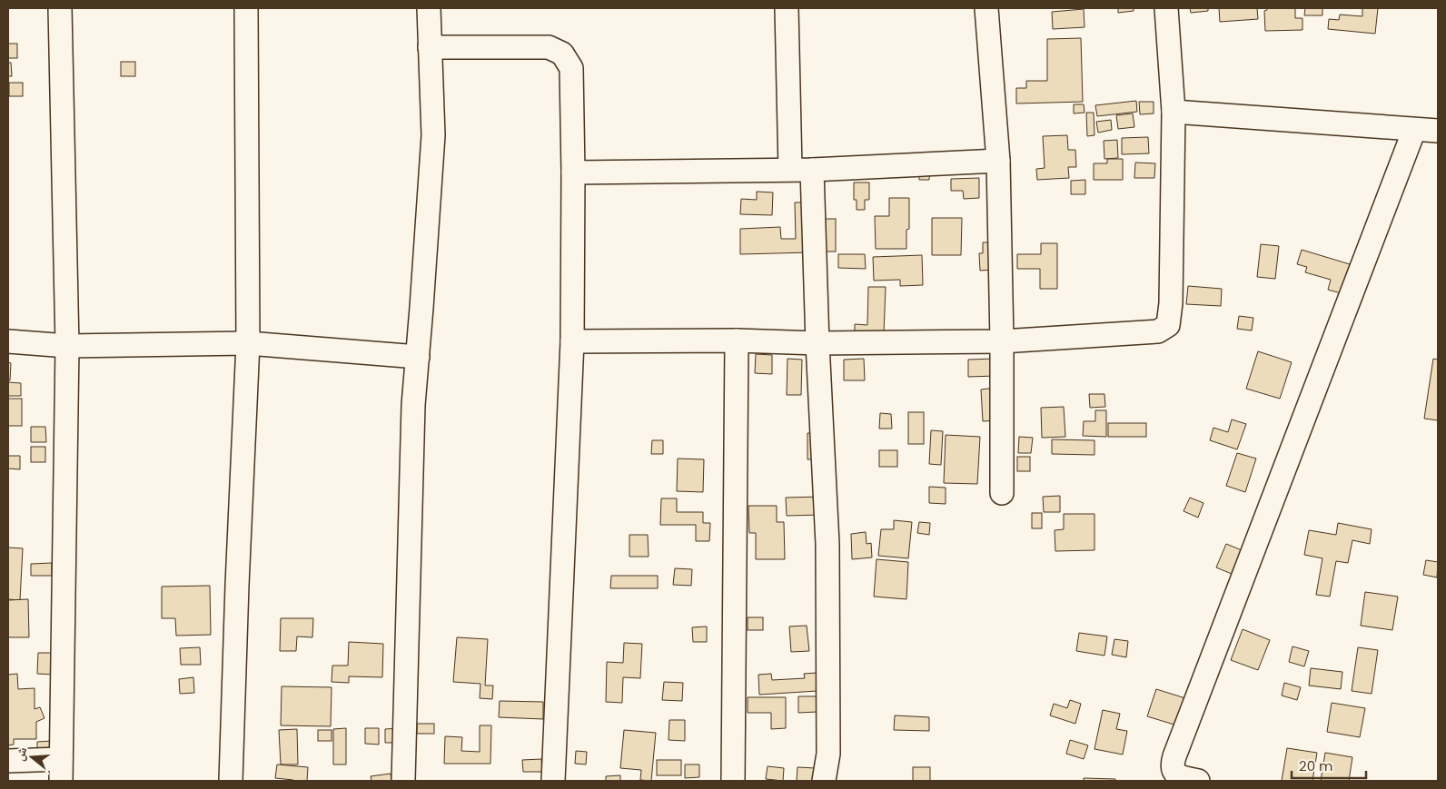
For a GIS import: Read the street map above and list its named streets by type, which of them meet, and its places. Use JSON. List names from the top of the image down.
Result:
{
  "scale_bar": "20 m",
  "north": "left"
}
